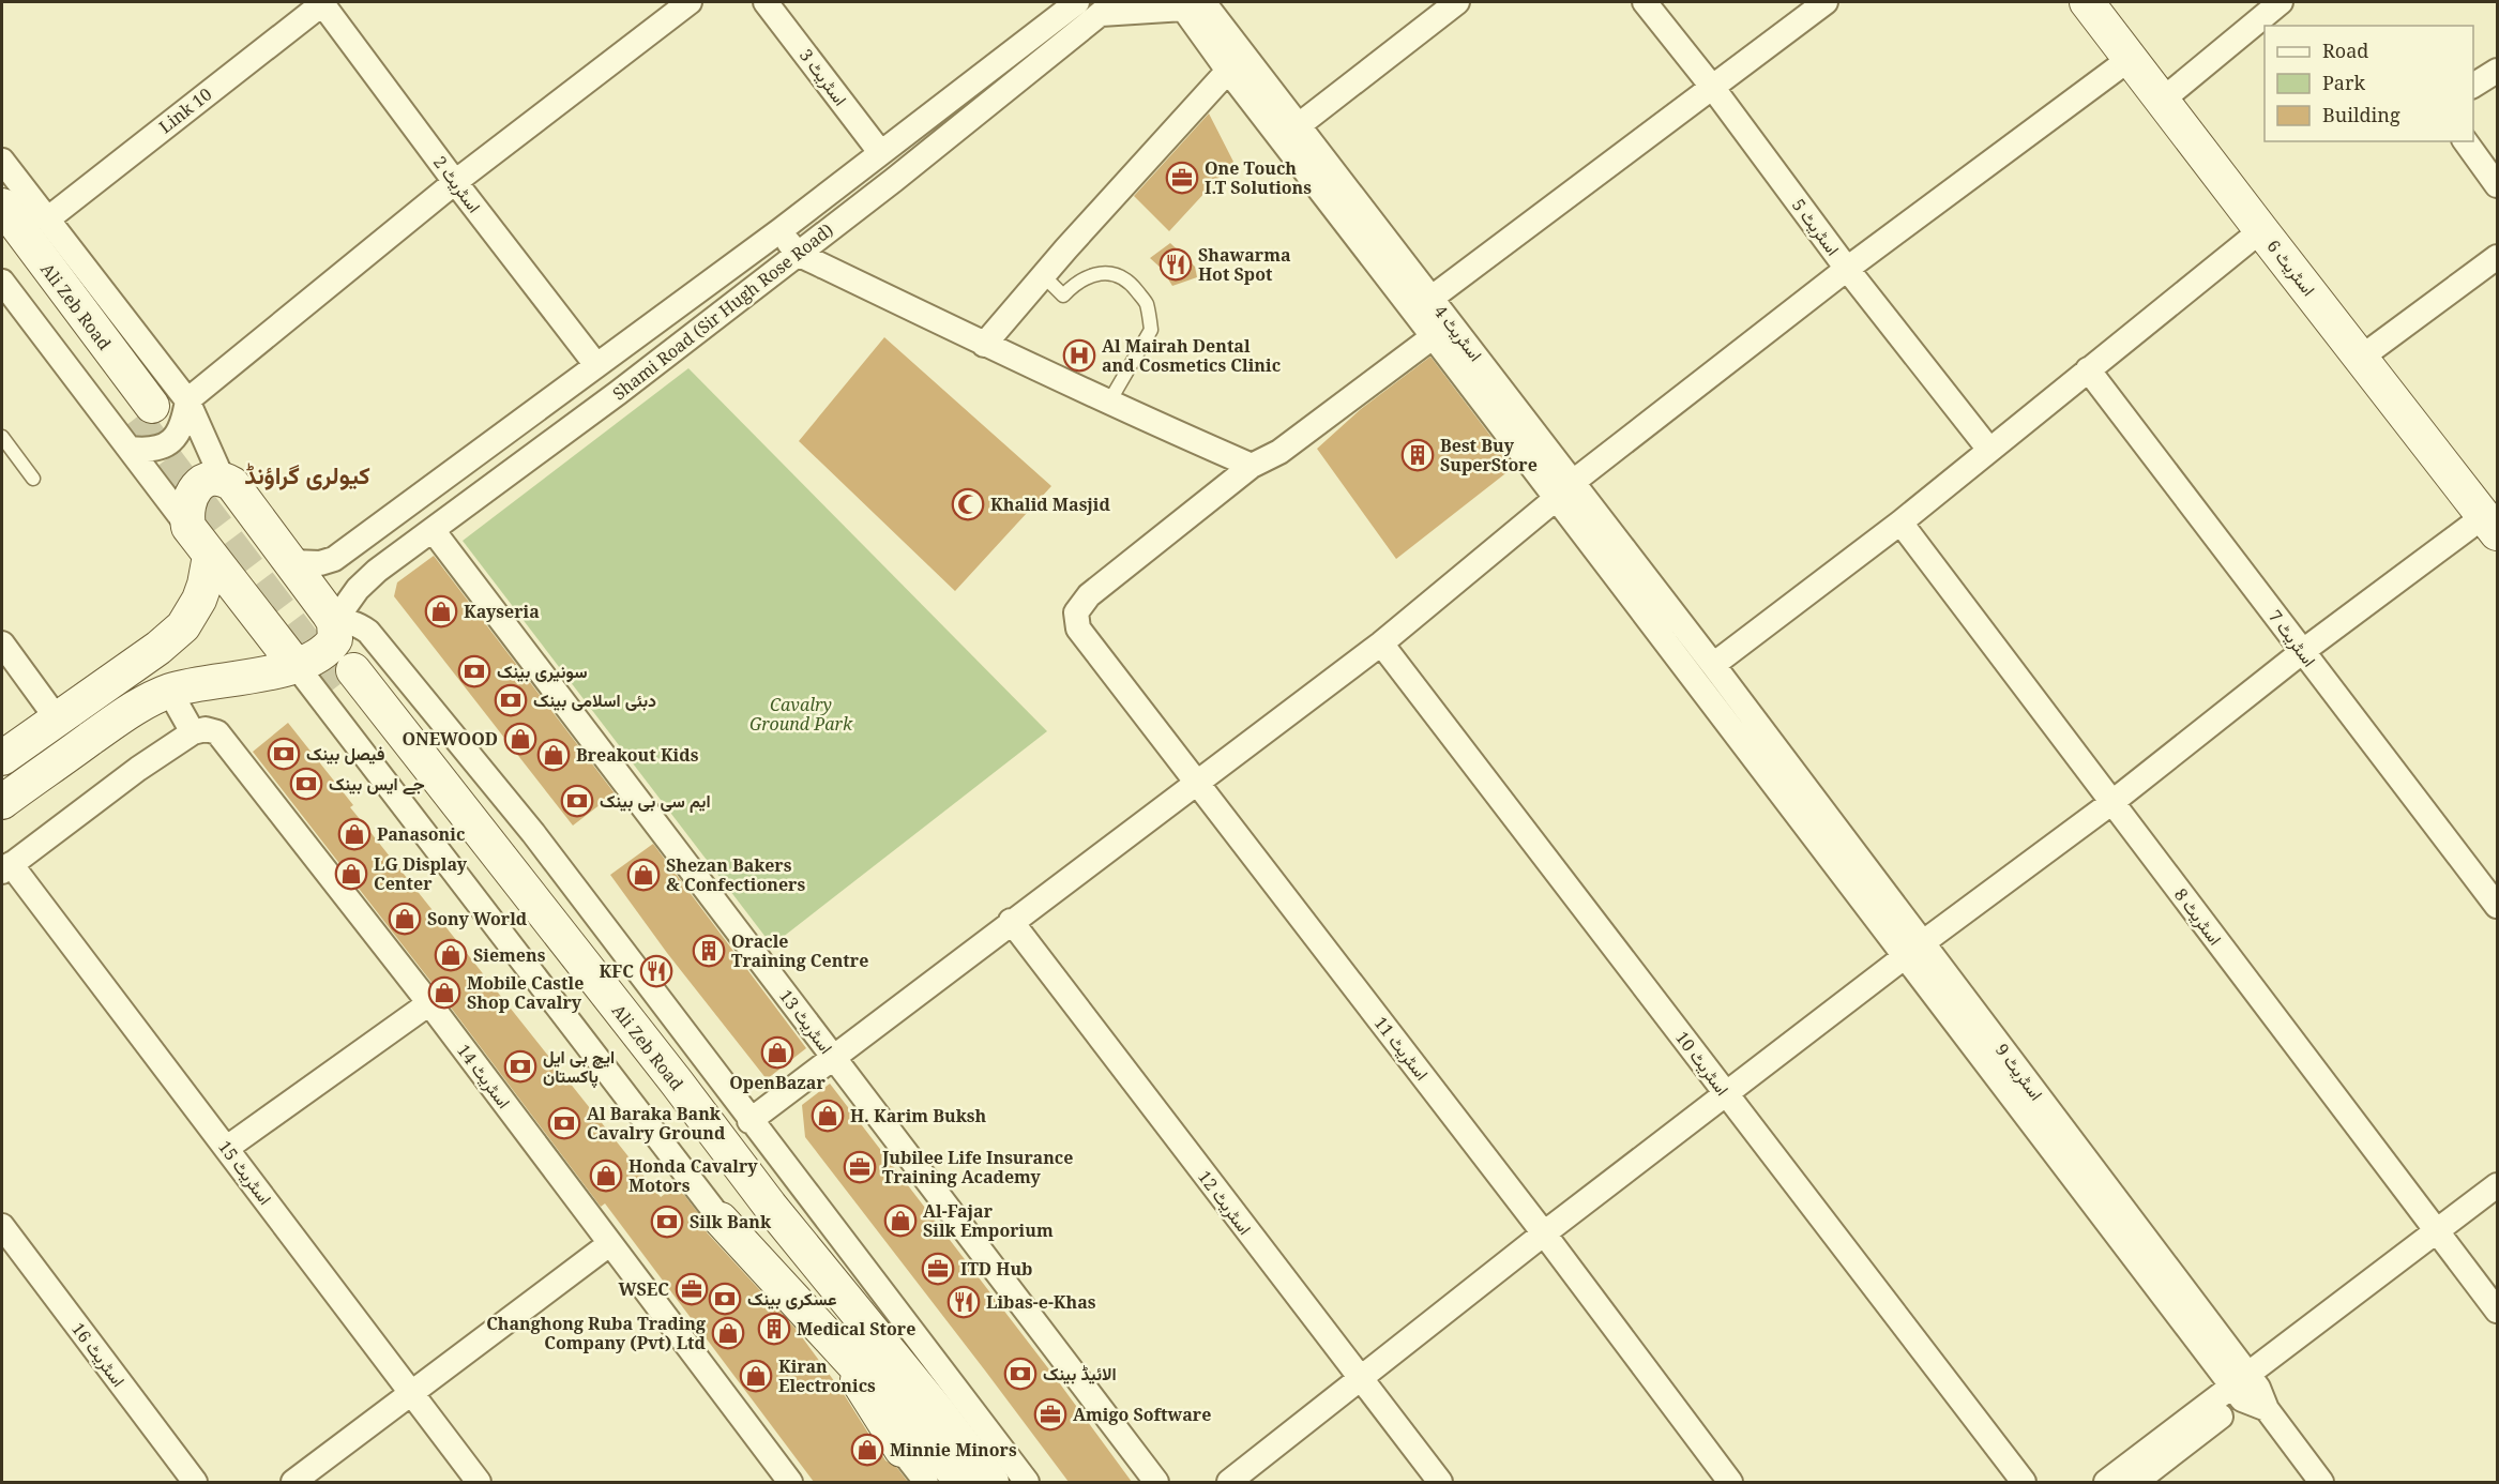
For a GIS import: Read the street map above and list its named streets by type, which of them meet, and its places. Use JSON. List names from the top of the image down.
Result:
{
  "streets": {
    "main road": ["اسٹریٹ 6", "Ali Zeb Road"],
    "street": [
      "اسٹریٹ 3",
      "Link 10",
      "اسٹریٹ 2",
      "اسٹریٹ 5",
      "Shami Road (Sir Hugh Rose Road)",
      "اسٹریٹ 4",
      "اسٹریٹ 7",
      "اسٹریٹ 8",
      "اسٹریٹ 13",
      "اسٹریٹ 11",
      "اسٹریٹ 10",
      "اسٹریٹ 9",
      "اسٹریٹ 14",
      "اسٹریٹ 15",
      "اسٹریٹ 12",
      "اسٹریٹ 16"
    ]
  },
  "crossings": [
    ["اسٹریٹ 3", "Shami Road (Sir Hugh Rose Road)"],
    ["Link 10", "اسٹریٹ 2"],
    ["اسٹریٹ 2", "Shami Road (Sir Hugh Rose Road)"],
    ["Shami Road (Sir Hugh Rose Road)", "اسٹریٹ 13"]
  ],
  "districts": ["کیولری گراؤنڈ"],
  "parks": ["Cavalry Ground Park"],
  "places": {
    "office": [
      "One Touch I.T Solutions",
      "Jubilee Life Insurance Training Academy",
      "ITD Hub",
      "WSEC",
      "Amigo Software"
    ],
    "restaurant": ["Shawarma Hot Spot", "KFC", "Libas-e-Khas"],
    "hospital": ["Al Mairah Dental and Cosmetics Clinic"],
    "building": ["Best Buy SuperStore", "Oracle Training Centre", "Medical Store"],
    "mosque": ["Khalid Masjid"],
    "shop": [
      "Kayseria",
      "ONEWOOD",
      "Breakout Kids",
      "Panasonic",
      "LG Display Center",
      "Shezan Bakers & Confectioners",
      "Sony World",
      "Siemens",
      "Mobile Castle Shop Cavalry",
      "OpenBazar",
      "H. Karim Buksh",
      "Honda Cavalry Motors",
      "Al-Fajar Silk Emporium",
      "Changhong Ruba Trading Company (Pvt) Ltd",
      "Kiran Electronics",
      "Minnie Minors"
    ],
    "bank": [
      "سونیری بینک",
      "دبئی اسلامی بینک",
      "فیصل بینک",
      "جے ایس بینک",
      "ایم سی بی بینک",
      "ایچ بی ایل پاکستان",
      "Al Baraka Bank Cavalry Ground",
      "Silk Bank",
      "عسکری بینک",
      "الائیڈ بینک"
    ]
  },
  "legend": ["Road", "Park", "Building"]
}
